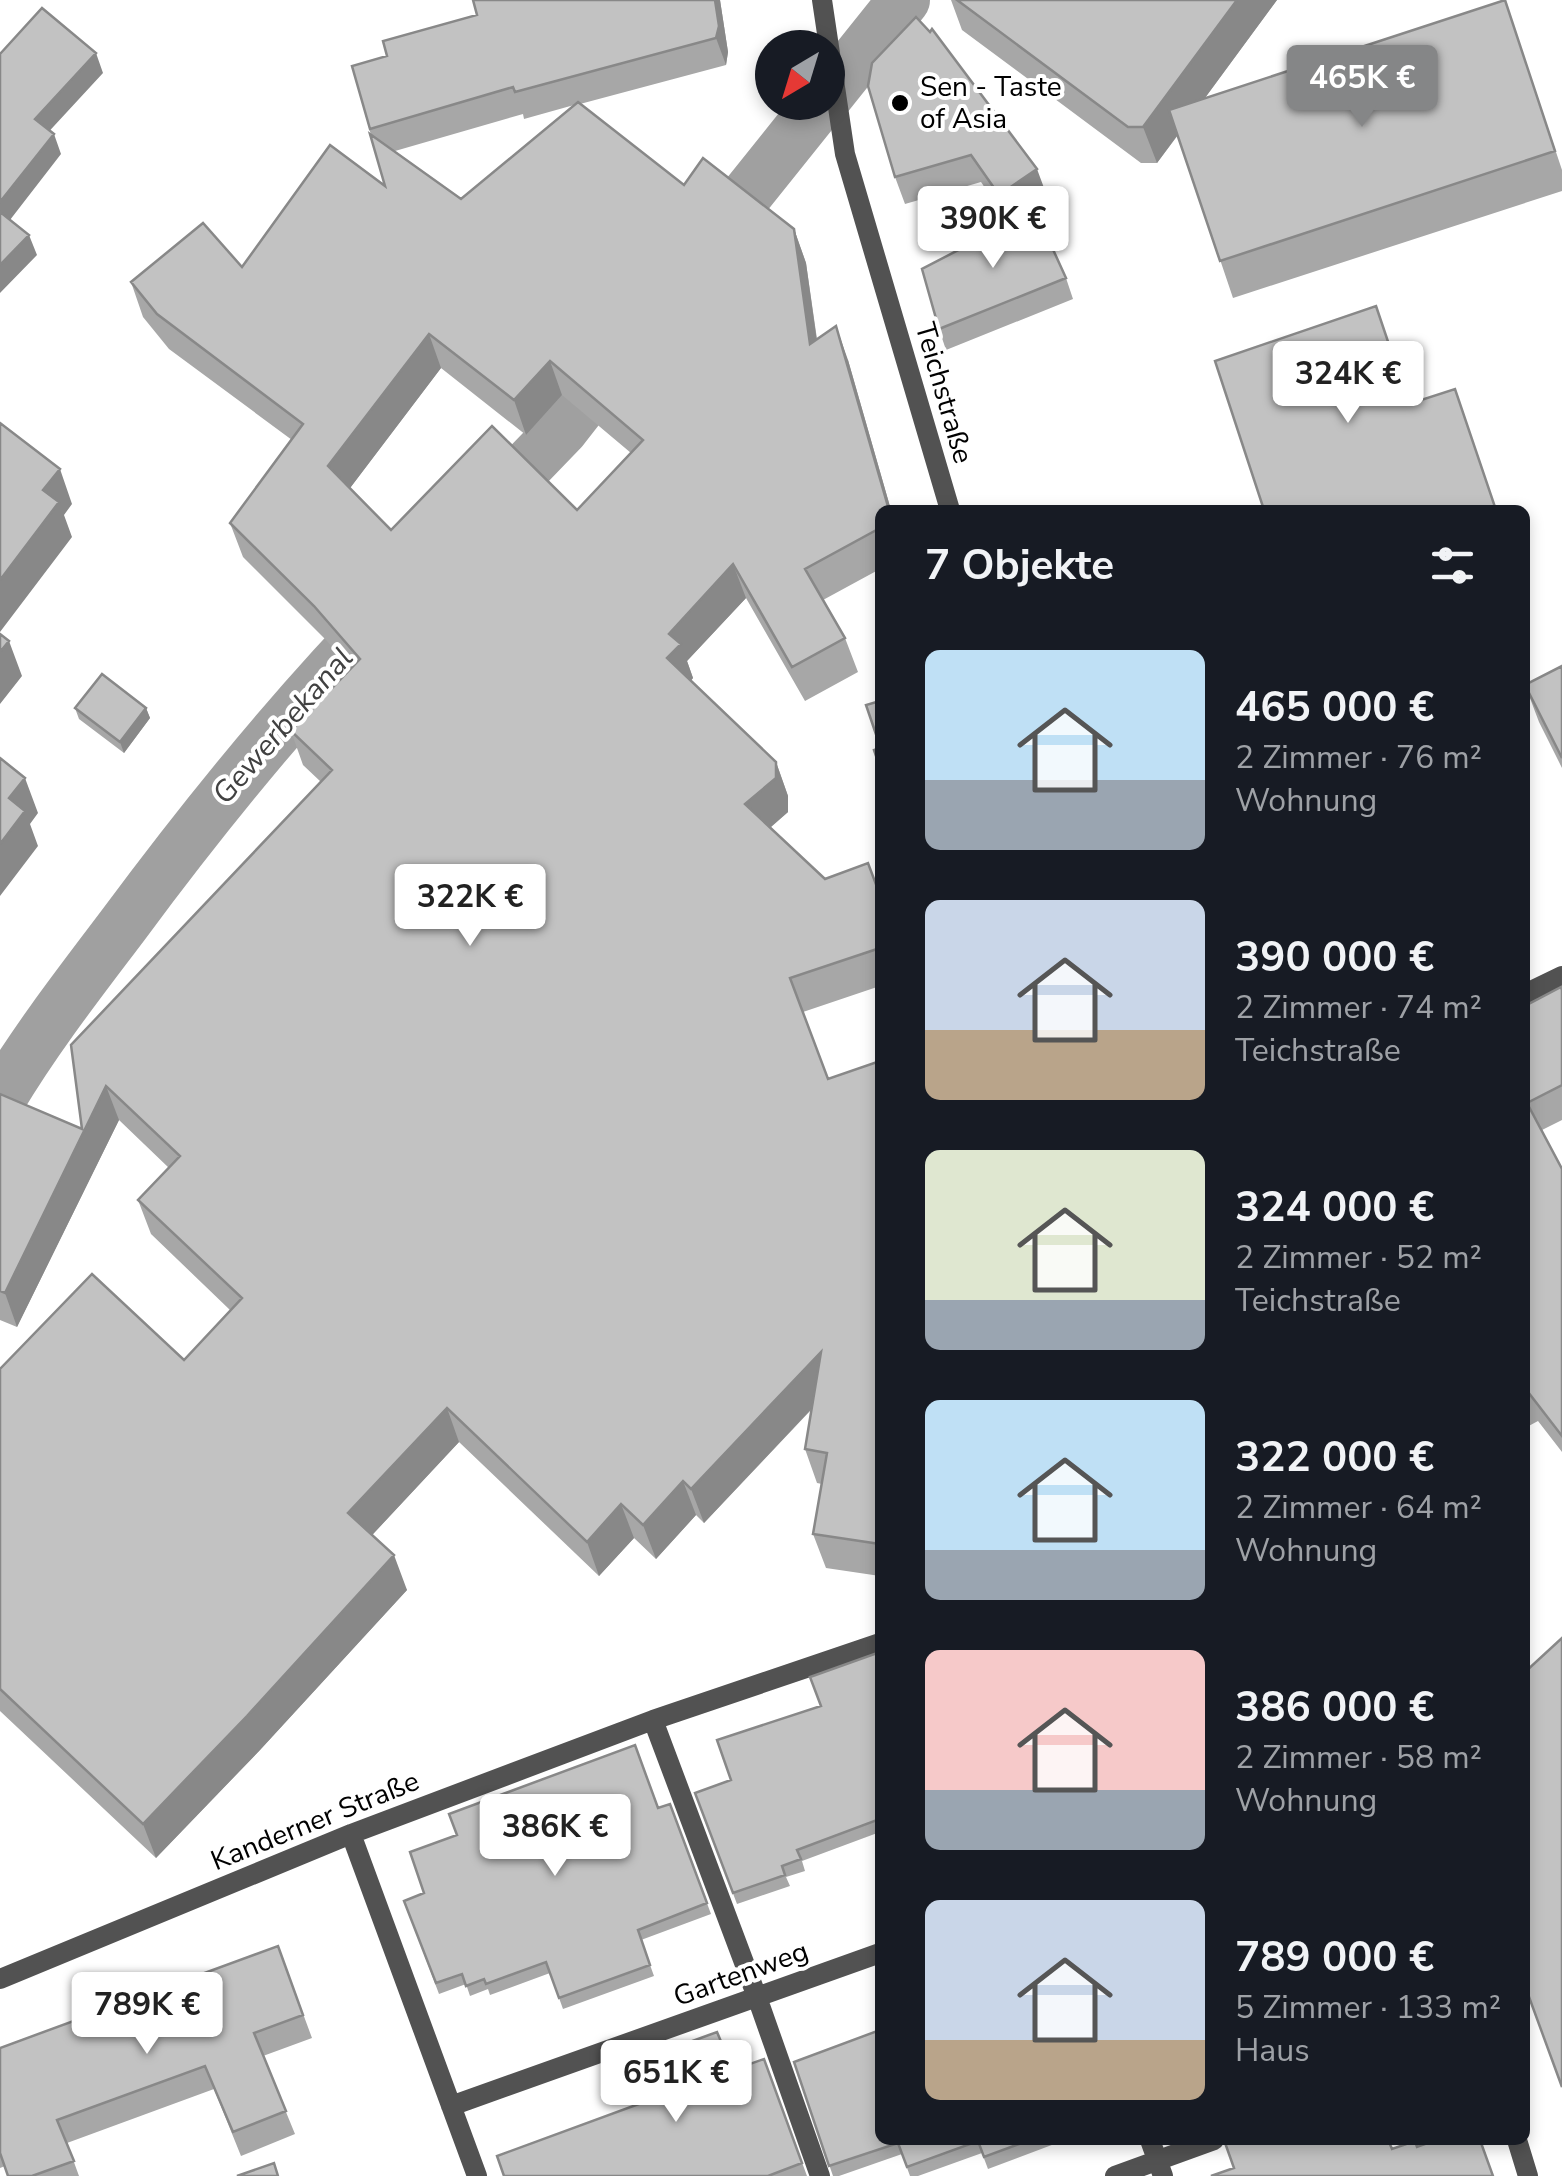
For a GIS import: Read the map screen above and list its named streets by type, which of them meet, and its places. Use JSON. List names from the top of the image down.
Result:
{
  "streets": {
    "street": ["Teichstraße", "Kanderner Straße", "Gartenweg"]
  },
  "water": ["Gewerbekanal"],
  "places": ["Sen - Taste of Asia"],
  "north": "bottom left",
  "page": {
    "price": [
      "465K €",
      "390K €",
      "324K €",
      "322K €",
      "386K €",
      "789K €",
      "651K €"
    ],
    "heading": "7 Objekte",
    "list": [
      {
        "name": "465 000 €",
        "note": "2 Zimmer · 76 m² · Wohnung"
      },
      {
        "name": "390 000 €",
        "note": "2 Zimmer · 74 m² · Teichstraße"
      },
      {
        "name": "324 000 €",
        "note": "2 Zimmer · 52 m² · Teichstraße"
      },
      {
        "name": "322 000 €",
        "note": "2 Zimmer · 64 m² · Wohnung"
      },
      {
        "name": "386 000 €",
        "note": "2 Zimmer · 58 m² · Wohnung"
      },
      {
        "name": "789 000 €",
        "note": "5 Zimmer · 133 m² · Haus"
      }
    ]
  }
}
